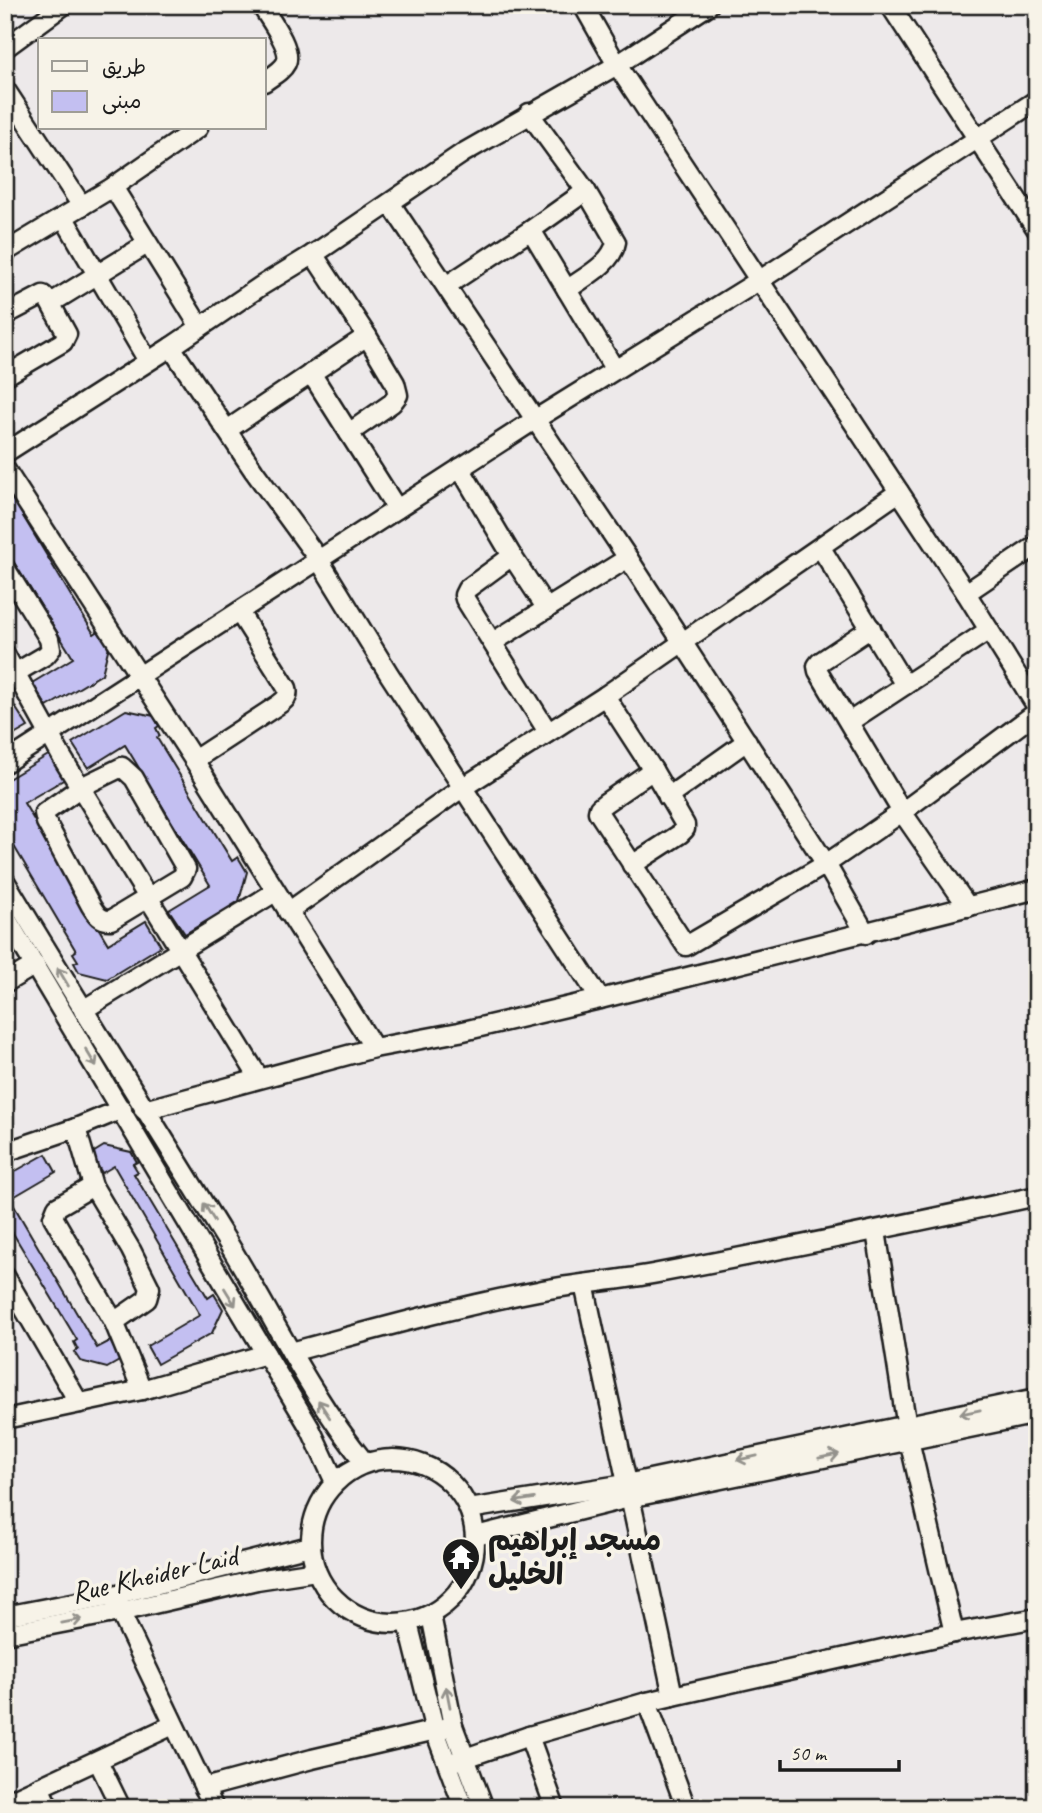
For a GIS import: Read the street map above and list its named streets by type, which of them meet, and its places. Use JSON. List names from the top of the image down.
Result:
{
  "streets": {
    "street": ["Rue Kheider Laid"]
  },
  "places": {
    "temple": ["مسجد إبراهيم الخليل"]
  },
  "legend": ["طريق", "مبنى"],
  "scale_bar": "50 m"
}
